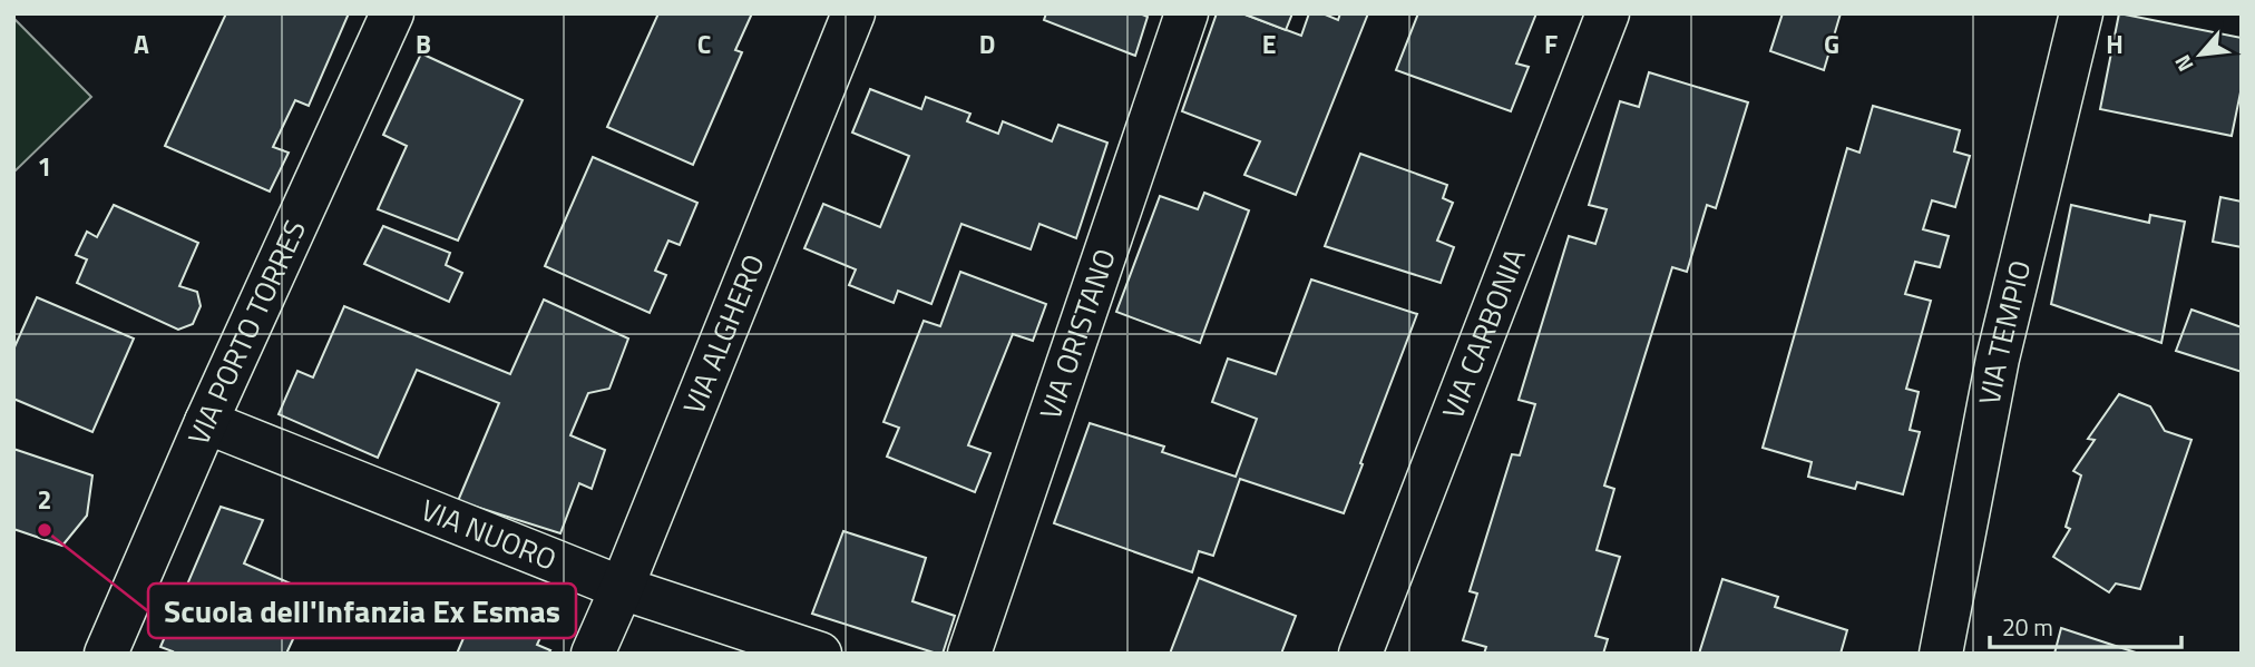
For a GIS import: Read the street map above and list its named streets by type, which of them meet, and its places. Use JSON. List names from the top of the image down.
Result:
{
  "streets": {
    "street": [
      "VIA PORTO TORRES",
      "VIA ORISTANO",
      "VIA TEMPIO",
      "VIA ALGHERO",
      "VIA CARBONIA",
      "VIA NUORO"
    ]
  },
  "crossings": [
    ["VIA PORTO TORRES", "VIA NUORO"],
    ["VIA ALGHERO", "VIA NUORO"]
  ],
  "places": ["Scuola dell'Infanzia Ex Esmas"],
  "scale_bar": "20 m",
  "north": "bottom left",
  "grid": {
    "columns": [
      "A",
      "B",
      "C",
      "D",
      "E",
      "F",
      "G",
      "H"
    ],
    "rows": ["1", "2"]
  }
}
